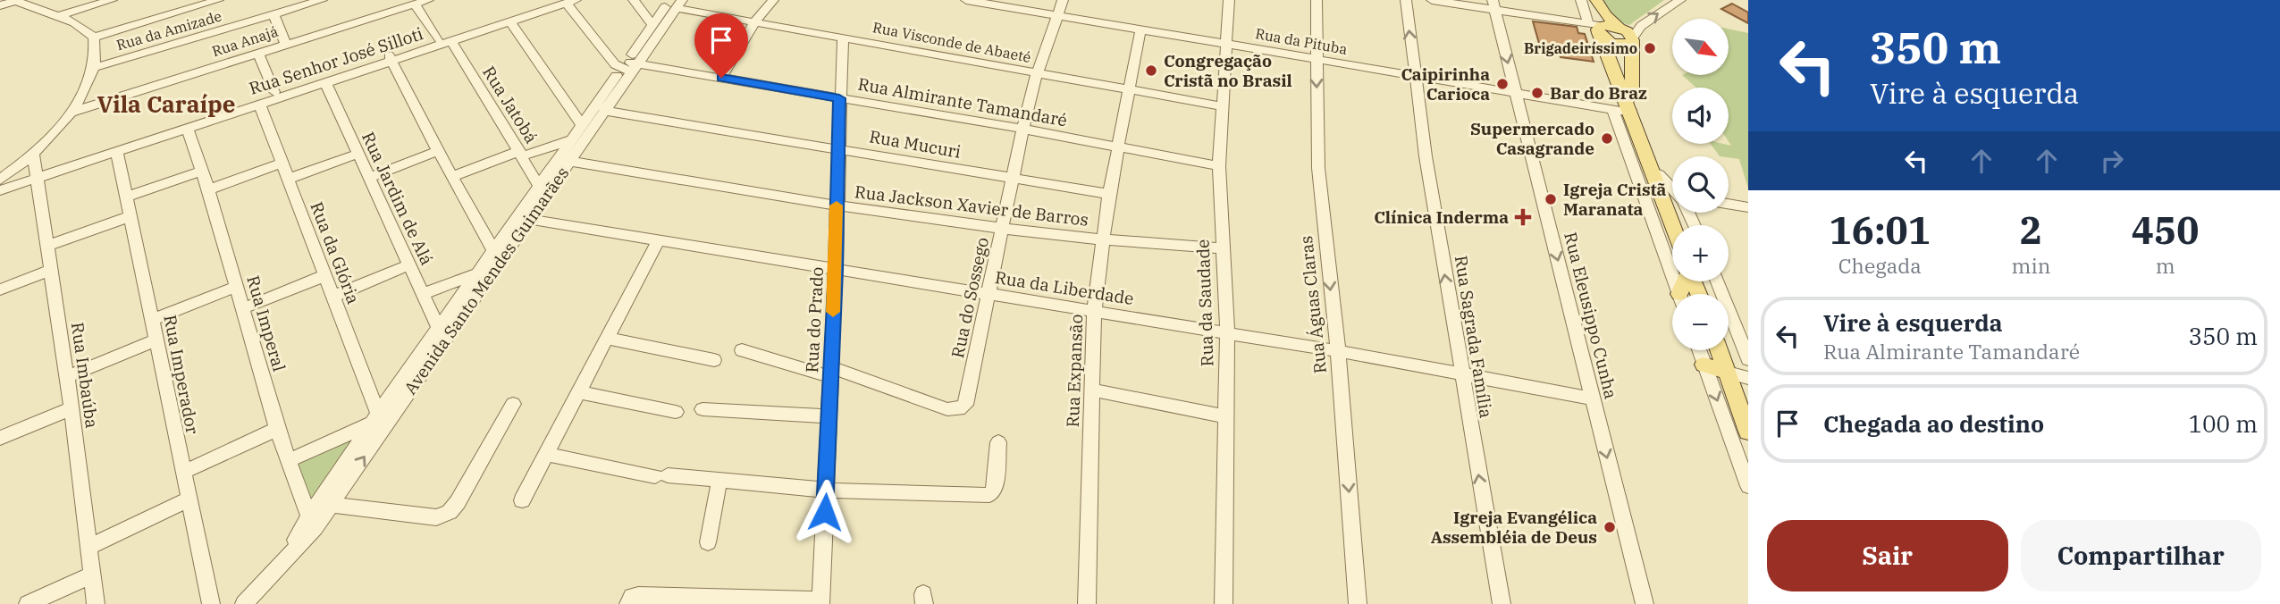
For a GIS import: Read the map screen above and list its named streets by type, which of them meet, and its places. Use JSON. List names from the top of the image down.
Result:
{
  "streets": {
    "street": [
      "Rua da Amizade",
      "Rua Anajá",
      "Rua da Pituba",
      "Rua Visconde de Abaeté",
      "Rua Senhor José Silloti",
      "Rua Almirante Tamandaré",
      "Rua Jatobá",
      "Rua Mucuri",
      "Rua Jardim de Alá",
      "Rua Jackson Xavier de Barros",
      "Rua da Glória",
      "Avenida Santo Mendes Guimarães",
      "Rua da Liberdade",
      "Rua do Sossego",
      "Rua da Saudade",
      "Rua Águas Claras",
      "Rua Eleusippo Cunha",
      "Rua do Prado",
      "Rua Imperal",
      "Rua Sagrada Família",
      "Rua Expansão",
      "Rua Imperador",
      "Rua Imbaúba"
    ]
  },
  "crossings": [
    ["Rua da Pituba", "Rua do Sossego"],
    ["Rua da Pituba", "Rua da Saudade"],
    ["Rua da Pituba", "Rua Águas Claras"],
    ["Rua da Pituba", "Rua Eleusippo Cunha"],
    ["Rua da Pituba", "Rua Sagrada Família"],
    ["Rua da Pituba", "Rua Expansão"],
    ["Rua Visconde de Abaeté", "Avenida Santo Mendes Guimarães"],
    ["Rua Visconde de Abaeté", "Rua do Sossego"],
    ["Rua Visconde de Abaeté", "Rua da Saudade"],
    ["Rua Visconde de Abaeté", "Rua do Prado"],
    ["Rua Visconde de Abaeté", "Rua Expansão"],
    ["Rua Senhor José Silloti", "Rua Jatobá"],
    ["Rua Senhor José Silloti", "Rua Jardim de Alá"],
    ["Rua Senhor José Silloti", "Rua da Glória"],
    ["Rua Senhor José Silloti", "Rua Imperal"],
    ["Rua Senhor José Silloti", "Rua Imperador"],
    ["Rua Senhor José Silloti", "Rua Imbaúba"],
    ["Rua Almirante Tamandaré", "Avenida Santo Mendes Guimarães"],
    ["Rua Almirante Tamandaré", "Rua do Sossego"],
    ["Rua Almirante Tamandaré", "Rua da Saudade"],
    ["Rua Almirante Tamandaré", "Rua do Prado"],
    ["Rua Almirante Tamandaré", "Rua Expansão"],
    ["Rua Jatobá", "Avenida Santo Mendes Guimarães"],
    ["Rua Mucuri", "Avenida Santo Mendes Guimarães"],
    ["Rua Mucuri", "Rua do Sossego"],
    ["Rua Mucuri", "Rua do Prado"],
    ["Rua Mucuri", "Rua Expansão"],
    ["Rua Jardim de Alá", "Avenida Santo Mendes Guimarães"],
    ["Rua Jackson Xavier de Barros", "Avenida Santo Mendes Guimarães"],
    ["Rua Jackson Xavier de Barros", "Rua do Sossego"],
    ["Rua Jackson Xavier de Barros", "Rua da Saudade"],
    ["Rua Jackson Xavier de Barros", "Rua do Prado"],
    ["Rua Jackson Xavier de Barros", "Rua Expansão"],
    ["Rua da Glória", "Avenida Santo Mendes Guimarães"],
    ["Avenida Santo Mendes Guimarães", "Rua da Liberdade"],
    ["Avenida Santo Mendes Guimarães", "Rua Imperal"],
    ["Rua da Liberdade", "Rua do Sossego"],
    ["Rua da Liberdade", "Rua da Saudade"],
    ["Rua da Liberdade", "Rua Águas Claras"],
    ["Rua da Liberdade", "Rua Eleusippo Cunha"],
    ["Rua da Liberdade", "Rua do Prado"],
    ["Rua da Liberdade", "Rua Sagrada Família"],
    ["Rua da Liberdade", "Rua Expansão"],
    ["Rua do Sossego", "Rua do Prado"]
  ],
  "one_way": ["Rua Águas Claras", "Rua Sagrada Família"],
  "districts": ["Vila Caraípe"],
  "places": {
    "other": [
      "Brigadeiríssimo",
      "Congregação Cristã no Brasil",
      "Caipirinha Carioca",
      "Bar do Braz",
      "Supermercado Casagrande",
      "Igreja Cristã Maranata",
      "Igreja Evangélica Assembléia de Deus"
    ],
    "health": ["Clínica Inderma"]
  },
  "north": "bottom right",
  "page": {
    "turn": ["350 m", "Vire à esquerda"],
    "map_buttons": ["+", "−"],
    "eta": [
      "16:01",
      "Chegada",
      "2",
      "min",
      "450",
      "m"
    ],
    "list": [
      {
        "name": "Vire à esquerda",
        "note": "Rua Almirante Tamandaré",
        "value": "350 m"
      },
      {
        "name": "Chegada ao destino",
        "value": "100 m"
      }
    ],
    "buttons": ["Sair", "Compartilhar"]
  }
}
